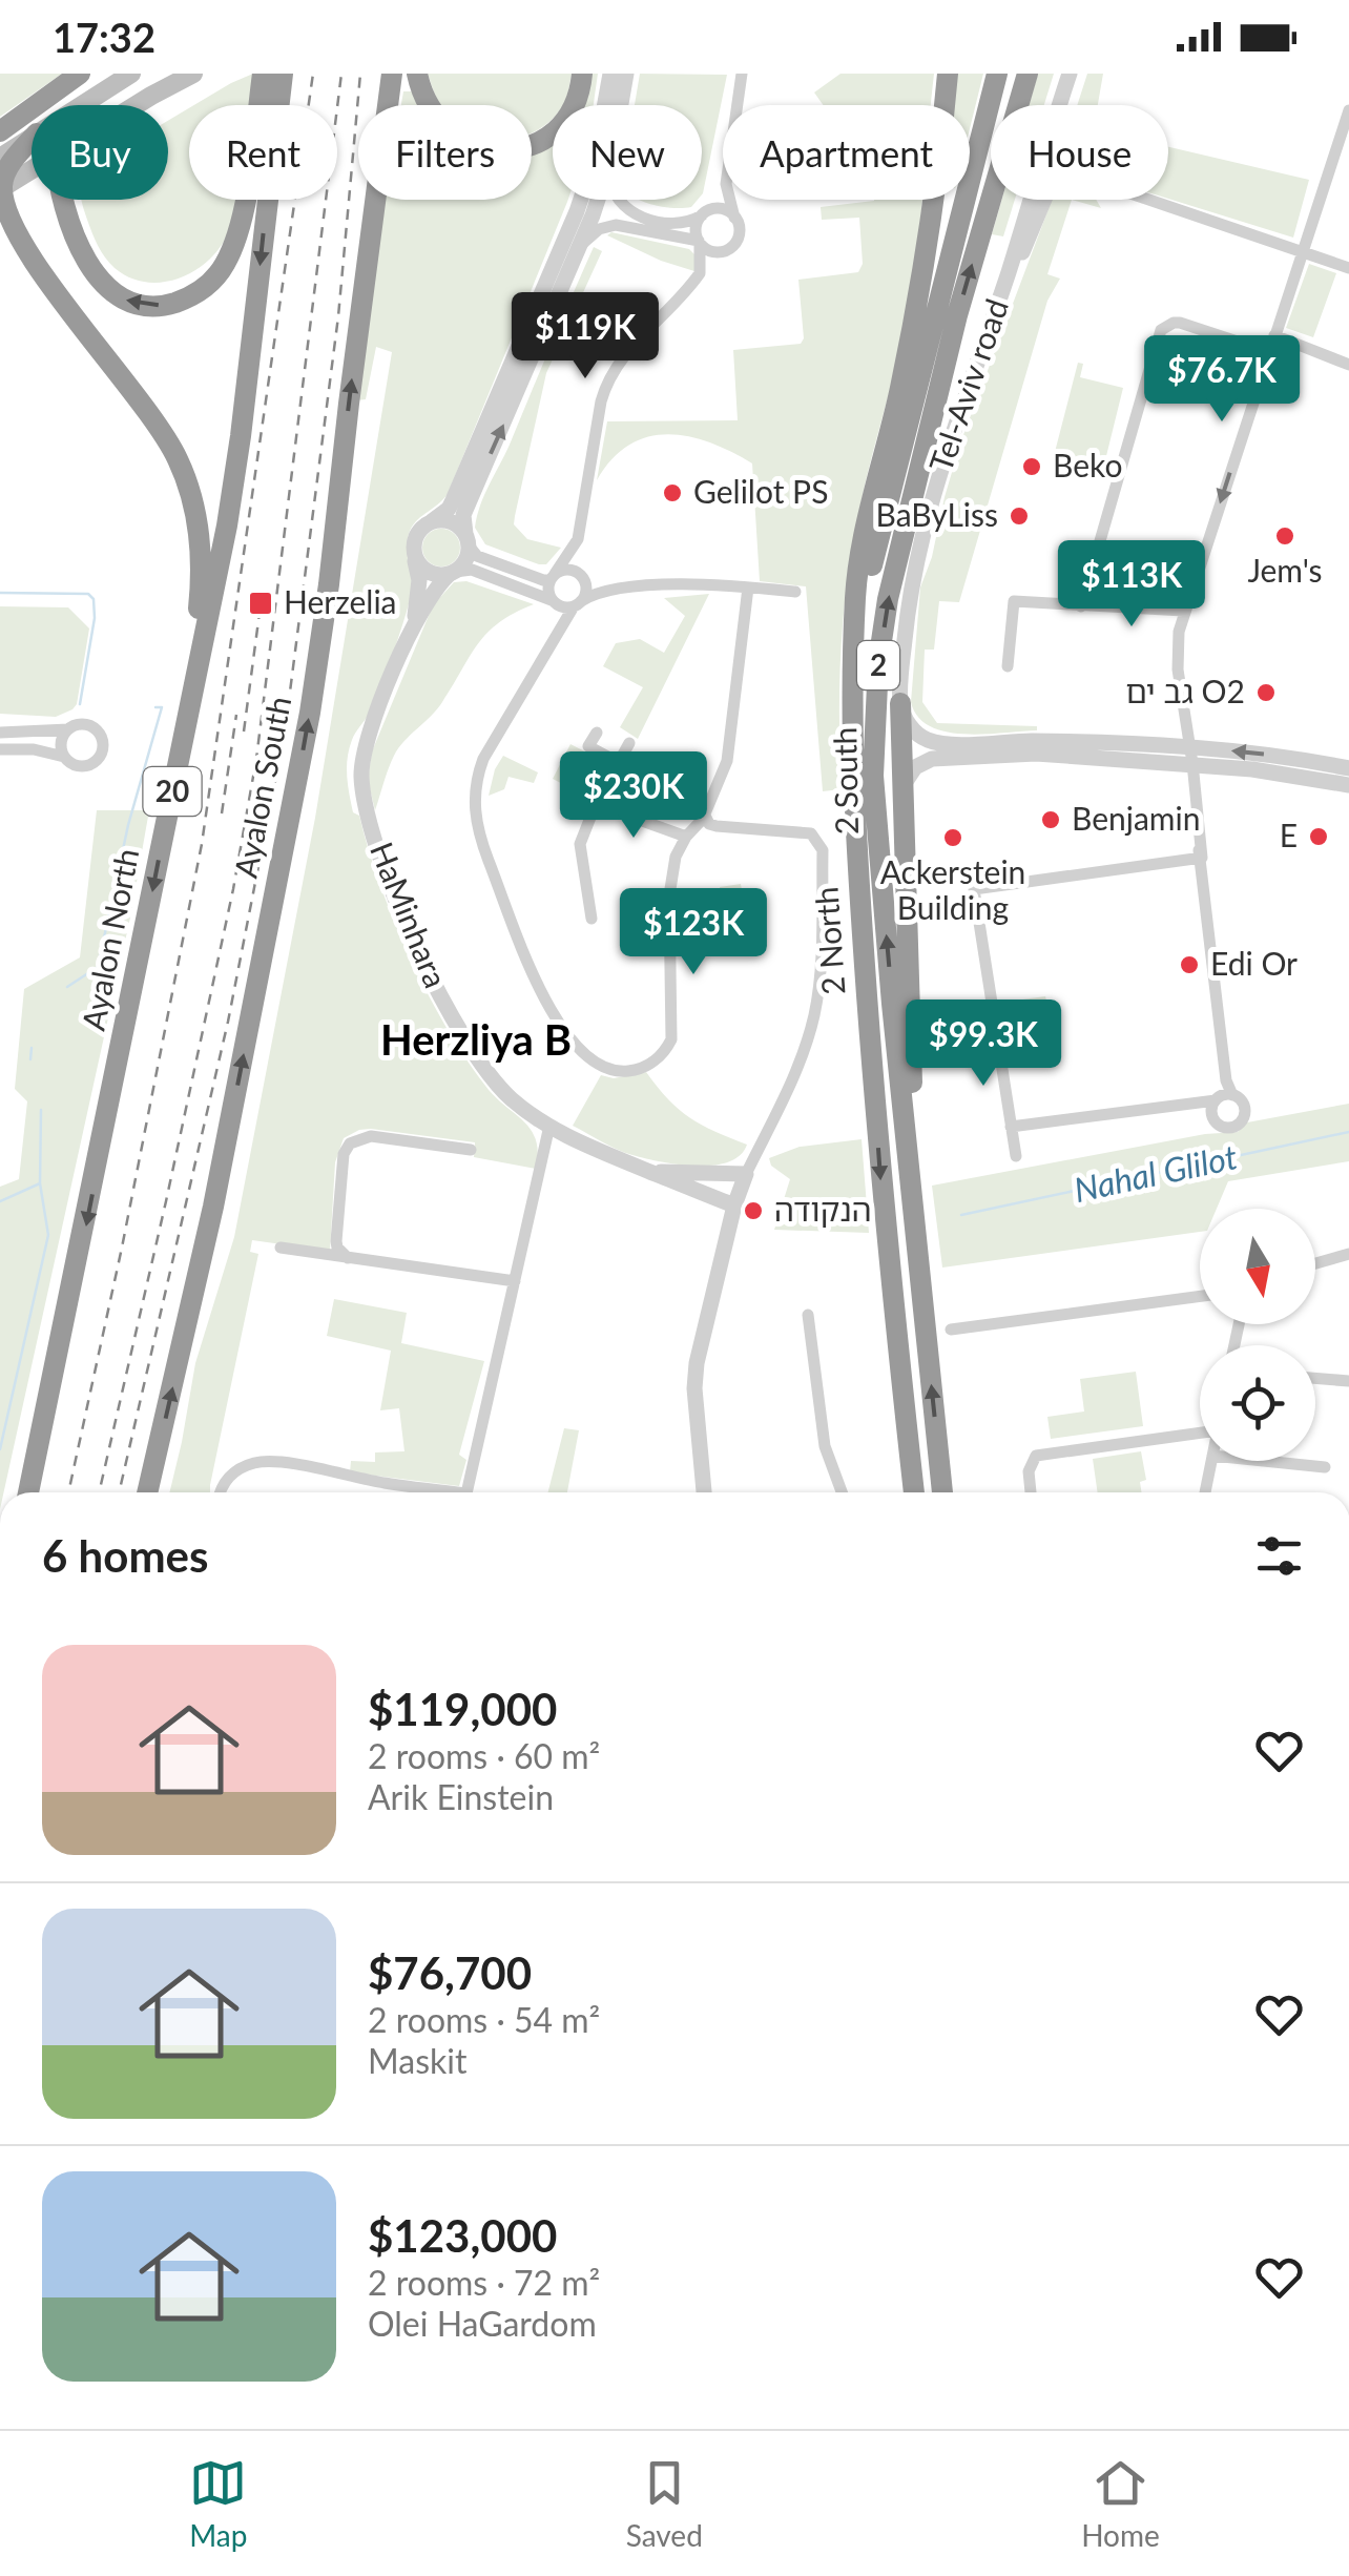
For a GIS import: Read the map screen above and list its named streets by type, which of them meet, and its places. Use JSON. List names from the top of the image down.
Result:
{
  "streets": {
    "highway": [
      "2",
      "2 South",
      "Ayalon South",
      "20",
      "Ayalon North",
      "2 North"
    ],
    "street": ["Tel-Aviv road", "HaMinhara"]
  },
  "one_way": ["Ayalon South", "Ayalon North"],
  "districts": ["Herzliya B"],
  "water": ["Nahal Glilot"],
  "places": {
    "other": [
      "Beko",
      "Gelilot PS",
      "BaByLiss",
      "Jem's",
      "גב ים O2",
      "Benjamin",
      "E",
      "Ackerstein Building",
      "Edi Or",
      "הנקודה"
    ],
    "transit": ["Herzelia"]
  },
  "north": "bottom",
  "page": {
    "status": "17:32",
    "chip": [
      "Buy",
      "Rent",
      "Filters",
      "New",
      "Apartment",
      "House"
    ],
    "price": [
      "$119K",
      "$76.7K",
      "$113K",
      "$230K",
      "$123K",
      "$99.3K"
    ],
    "heading": "6 homes",
    "list": [
      {
        "name": "$119,000",
        "note": "2 rooms · 60 m² · Arik Einstein"
      },
      {
        "name": "$76,700",
        "note": "2 rooms · 54 m² · Maskit"
      },
      {
        "name": "$123,000",
        "note": "2 rooms · 72 m² · Olei HaGardom"
      }
    ],
    "tabs": ["Map", "Saved", "Home"]
  }
}
